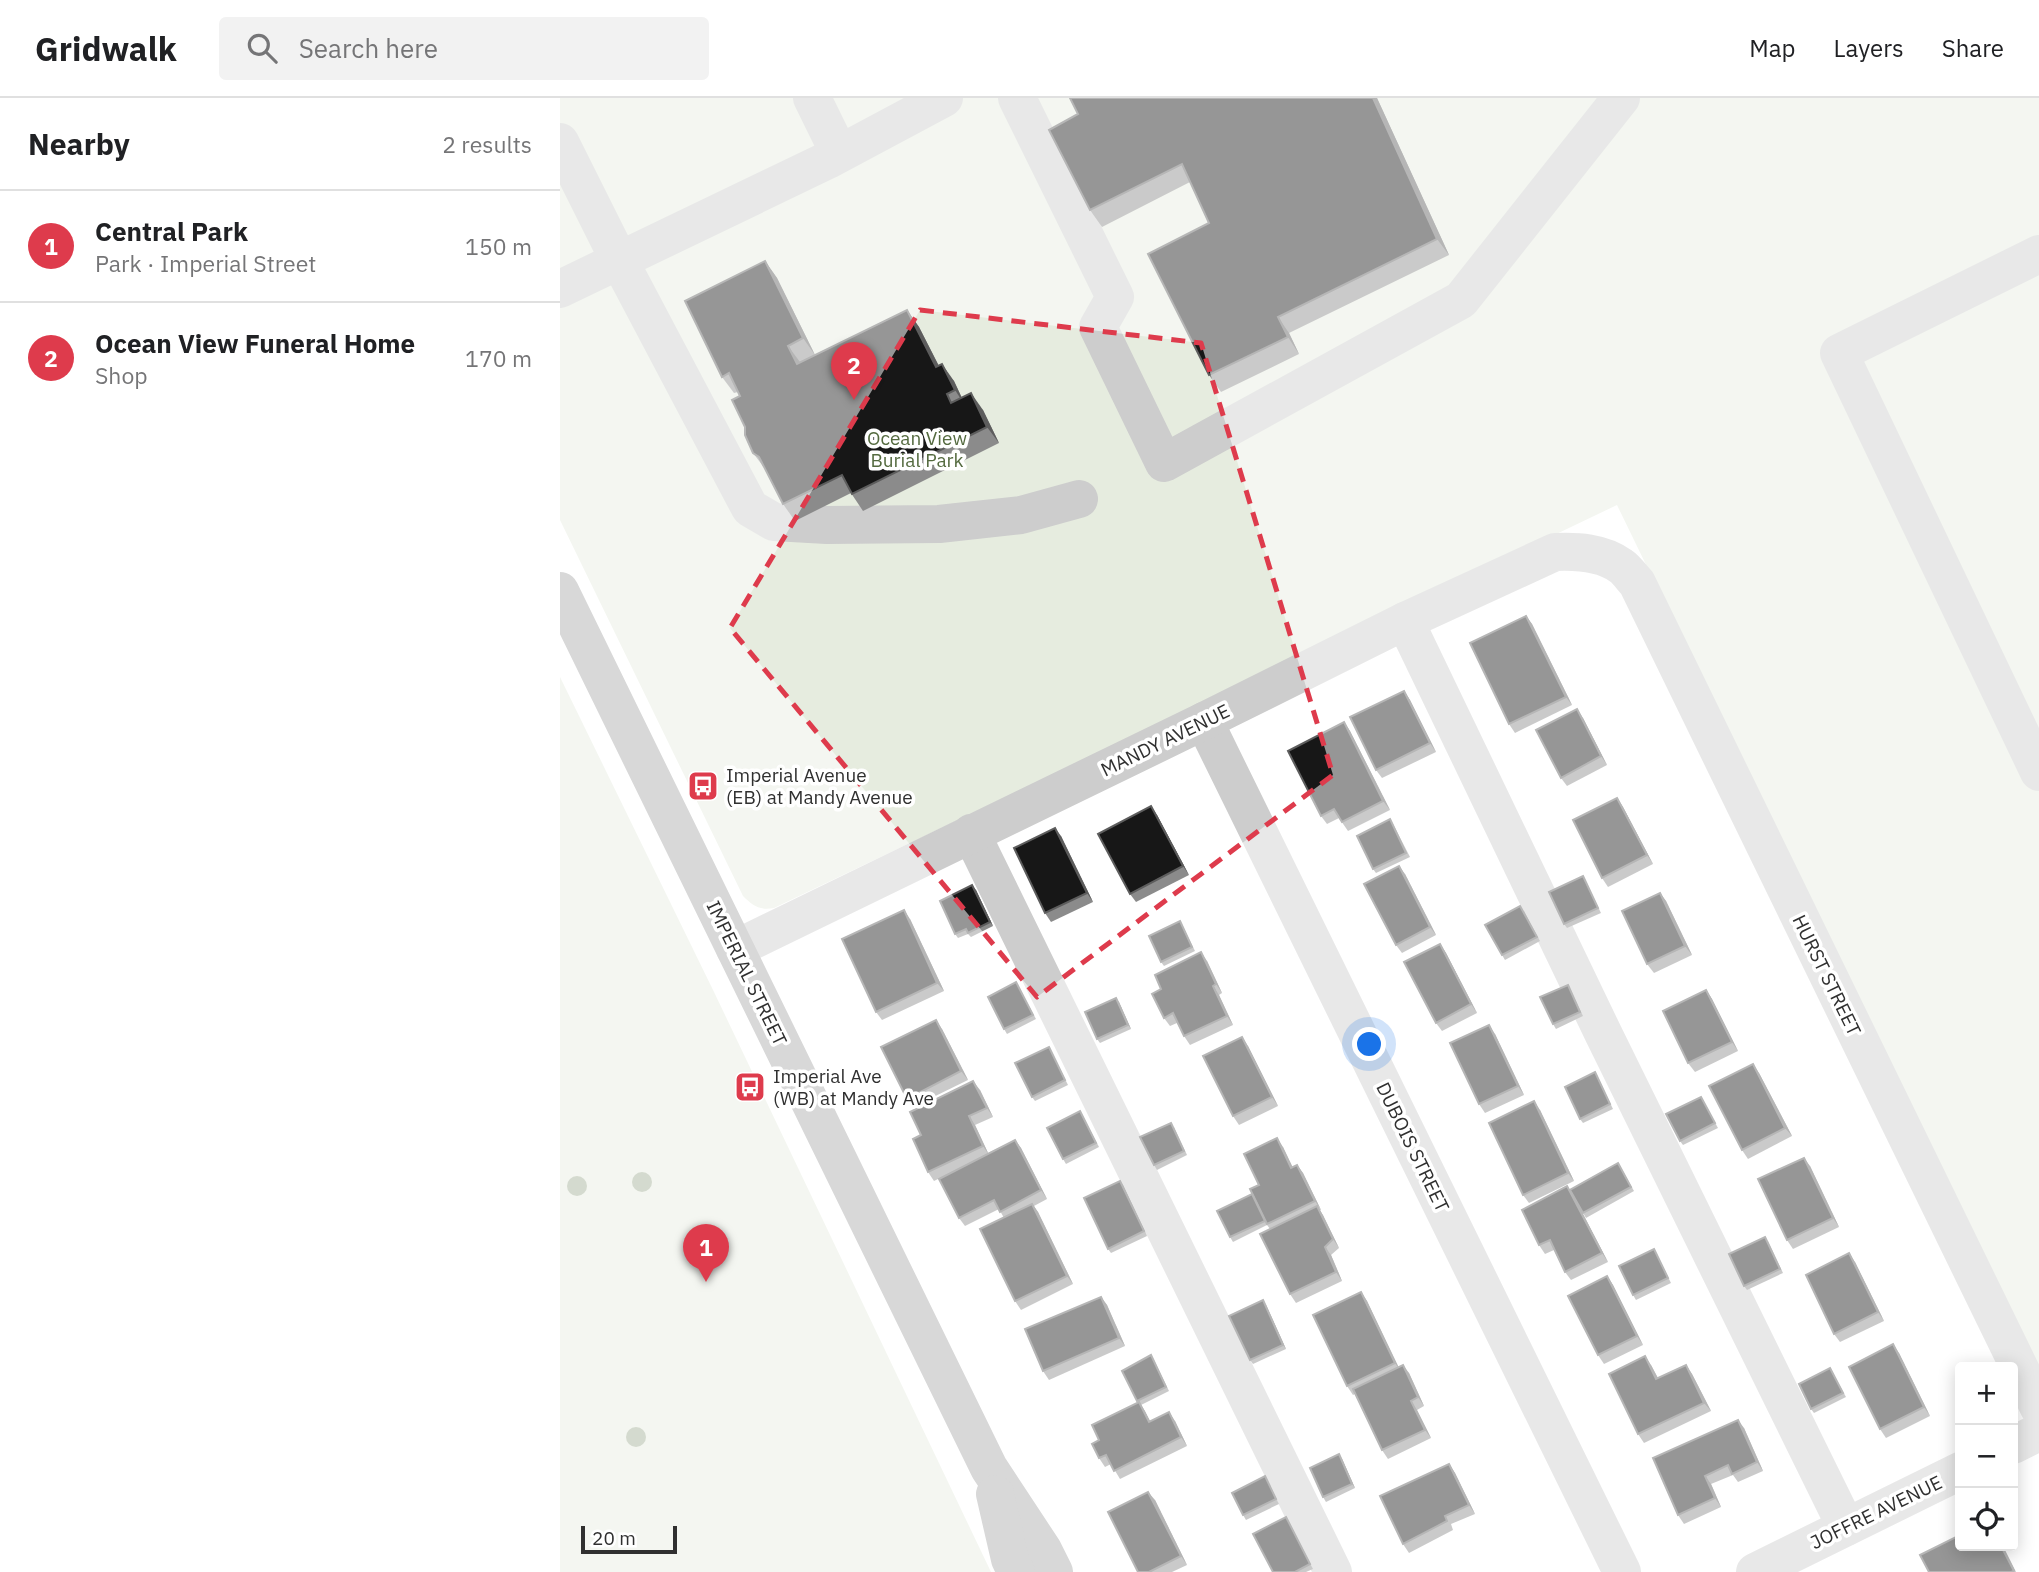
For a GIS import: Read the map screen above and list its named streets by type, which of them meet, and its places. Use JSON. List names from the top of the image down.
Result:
{
  "streets": {
    "main road": ["IMPERIAL STREET"],
    "street": [
      "MANDY AVENUE",
      "HURST STREET",
      "DUBOIS STREET",
      "JOFFRE AVENUE"
    ]
  },
  "crossings": [
    ["MANDY AVENUE", "IMPERIAL STREET"],
    ["MANDY AVENUE", "HURST STREET"],
    ["MANDY AVENUE", "DUBOIS STREET"]
  ],
  "parks": ["Ocean View Burial Park"],
  "places": {
    "bus stop": ["Imperial Avenue (EB) at Mandy Avenue", "Imperial Ave (WB) at Mandy Ave"]
  },
  "scale_bar": "20 m",
  "page": {
    "header": "Gridwalk",
    "search": "Search here",
    "nav": ["Map", "Layers", "Share"],
    "heading": ["Nearby", "2 results"],
    "list": [
      {
        "mark": "1",
        "name": "Central Park",
        "note": "Park · Imperial Street",
        "value": "150 m"
      },
      {
        "mark": "2",
        "name": "Ocean View Funeral Home",
        "note": "Shop",
        "value": "170 m"
      }
    ],
    "pins": ["2", "1"],
    "map_buttons": ["+", "−"],
    "scale": "20 m"
  }
}
